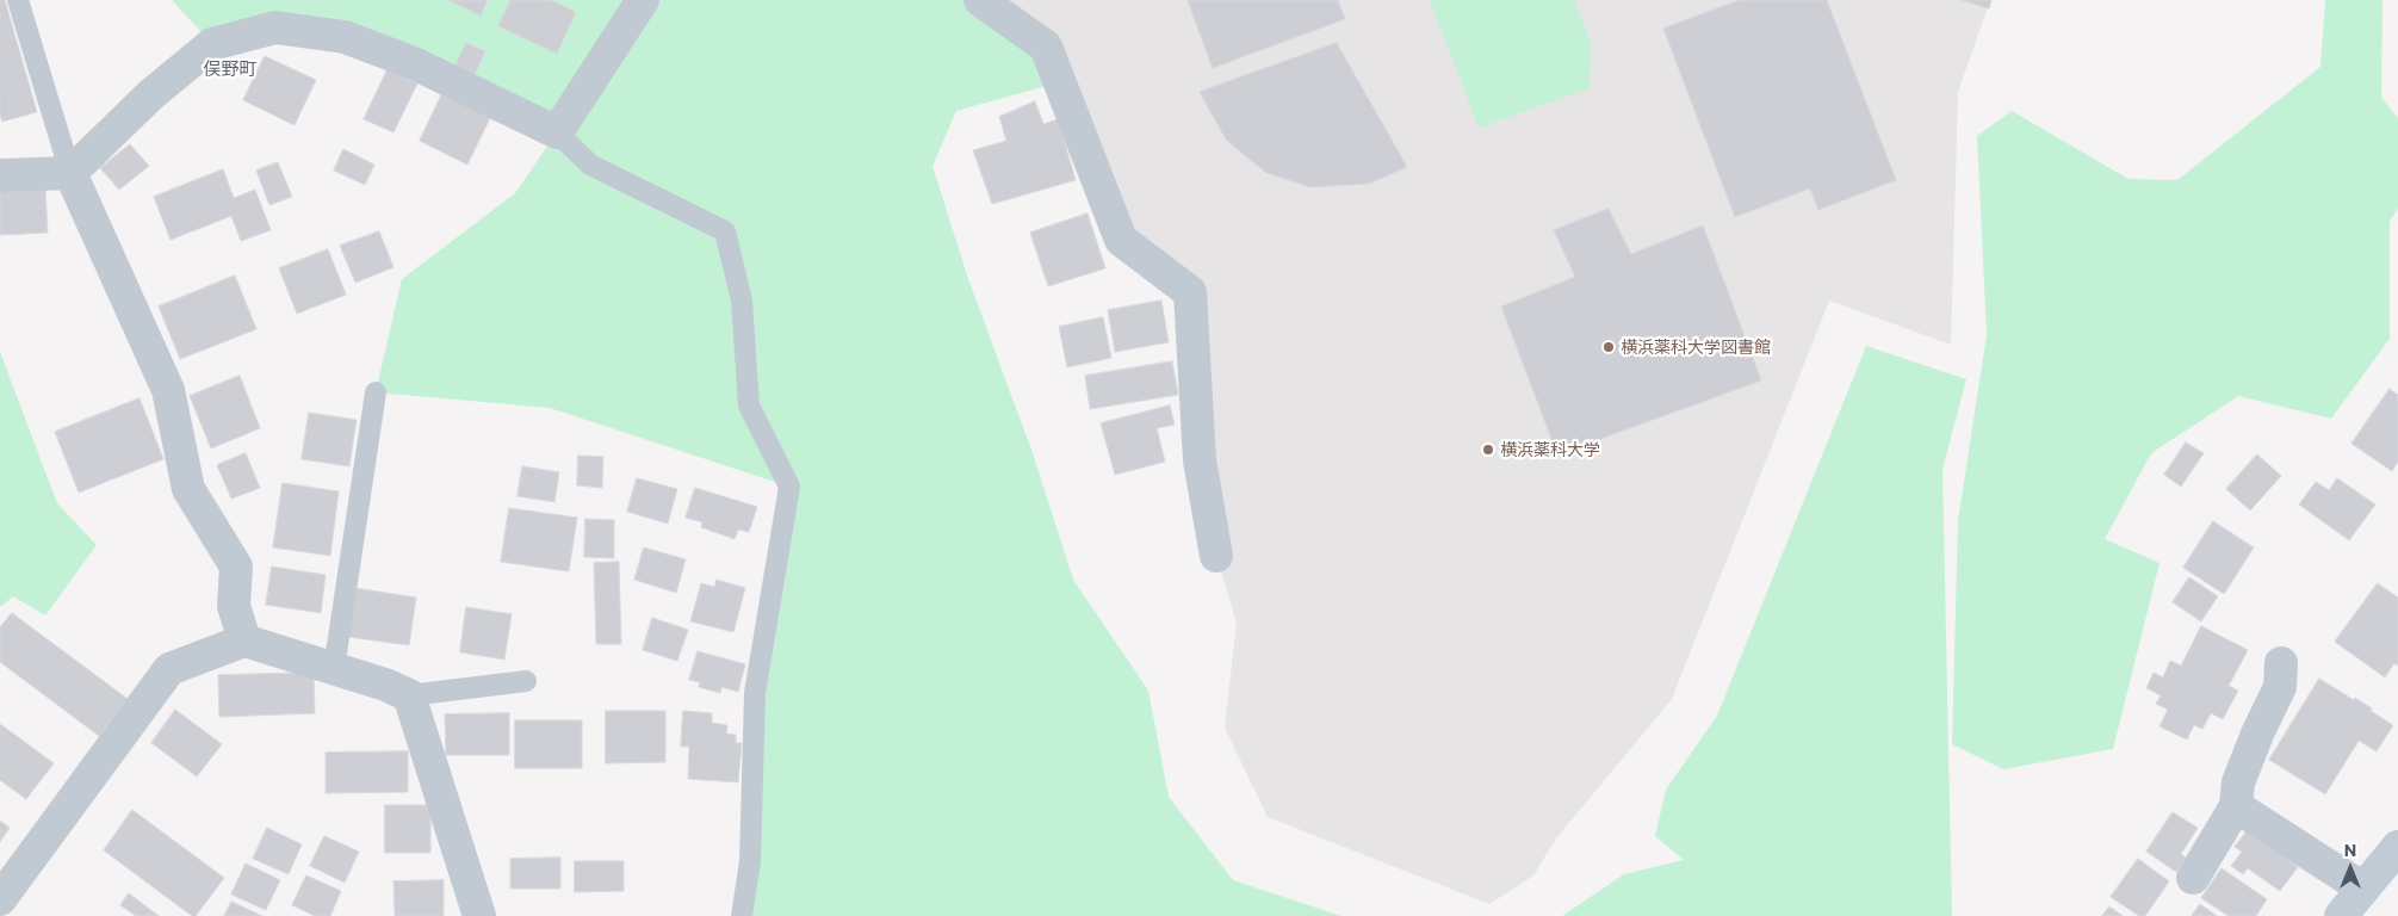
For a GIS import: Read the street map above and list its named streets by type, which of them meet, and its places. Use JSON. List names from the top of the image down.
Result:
{
  "districts": ["俣野町"],
  "places": ["横浜薬科大学図書館", "横浜薬科大学"],
  "north": "top"
}
